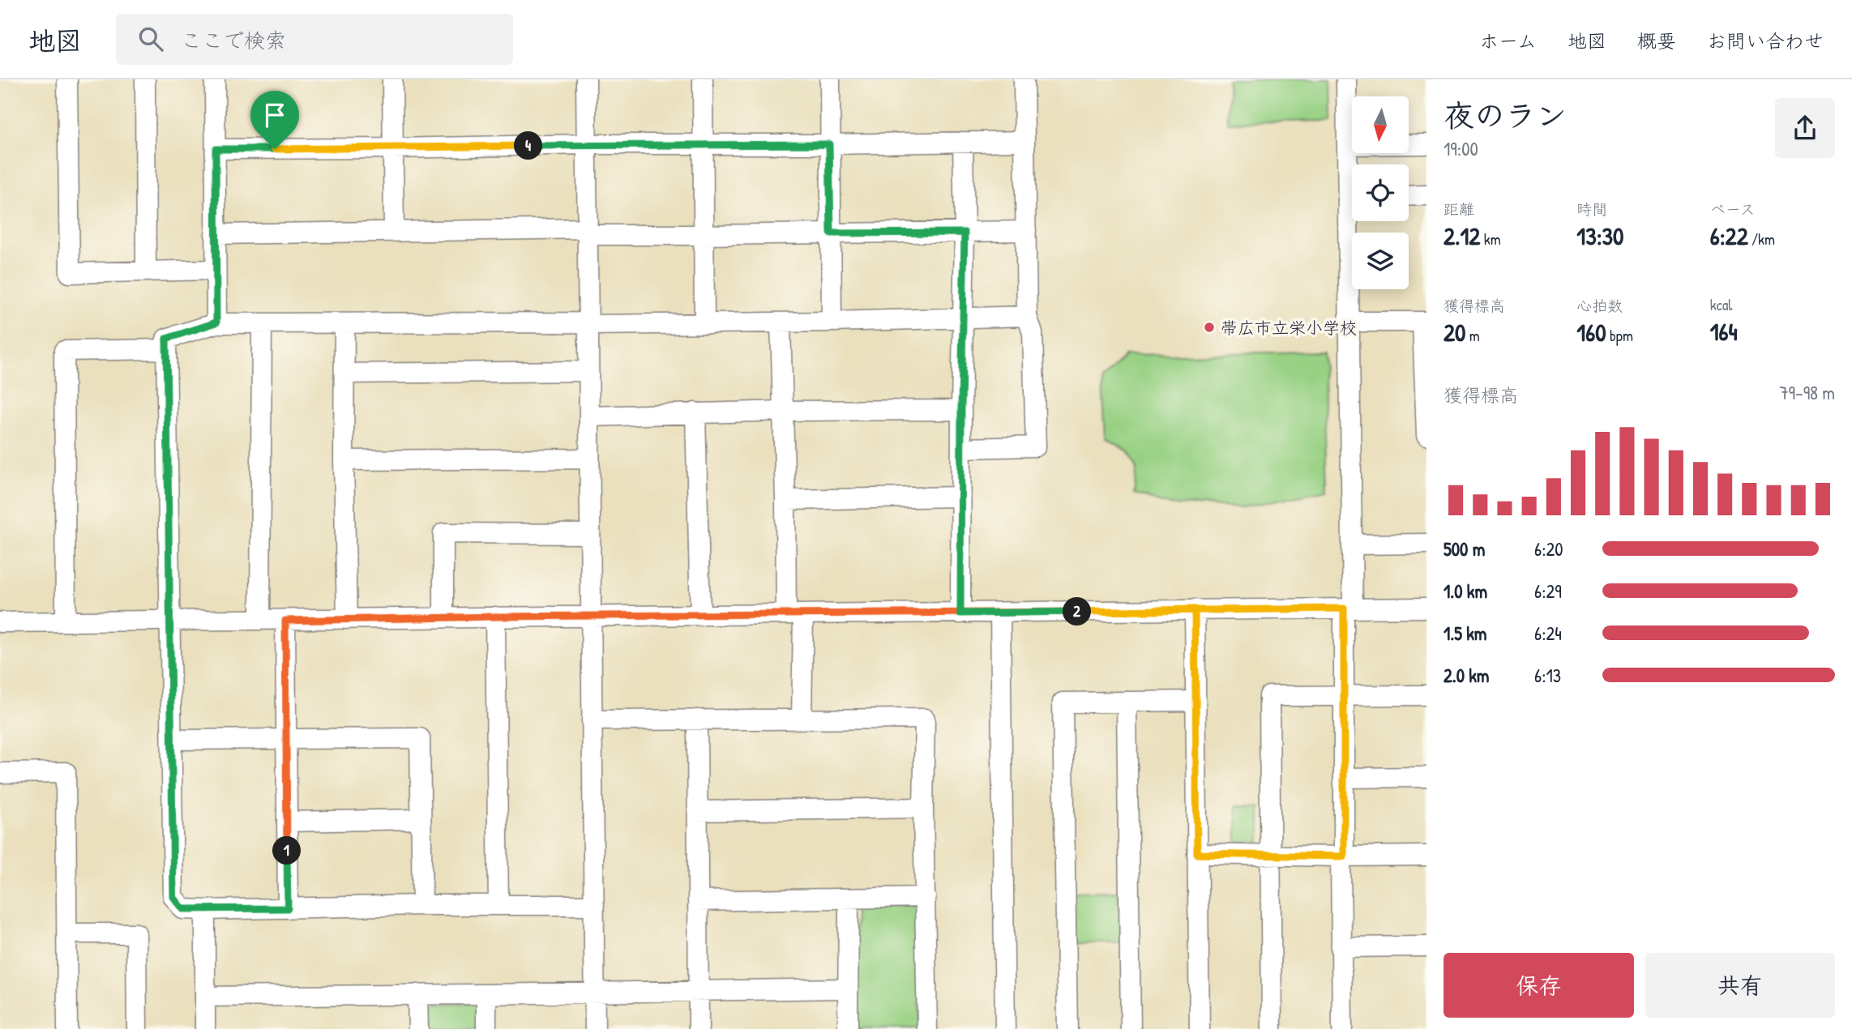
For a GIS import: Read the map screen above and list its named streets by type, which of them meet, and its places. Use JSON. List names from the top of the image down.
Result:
{
  "places": ["帯広市立栄小学校"],
  "north": "bottom",
  "page": {
    "header": "地図",
    "search": "ここで検索",
    "nav": [
      "ホーム",
      "地図",
      "概要",
      "お問い合わせ"
    ],
    "heading": ["夜のラン", "19:00"],
    "pins": ["4", "2", "1"],
    "stats": [
      ["距離", "2.12 km"],
      ["時間", "13:30"],
      ["ペース", "6:22 /km"],
      ["獲得標高", "20 m"],
      ["心拍数", "160 bpm"],
      ["kcal", "164"]
    ],
    "chart": ["獲得標高", "79–98 m"],
    "list": [
      {
        "name": "500 m",
        "note": "6:20"
      },
      {
        "name": "1.0 km",
        "note": "6:29"
      },
      {
        "name": "1.5 km",
        "note": "6:24"
      },
      {
        "name": "2.0 km",
        "note": "6:13"
      }
    ],
    "buttons": ["保存", "共有"]
  }
}
